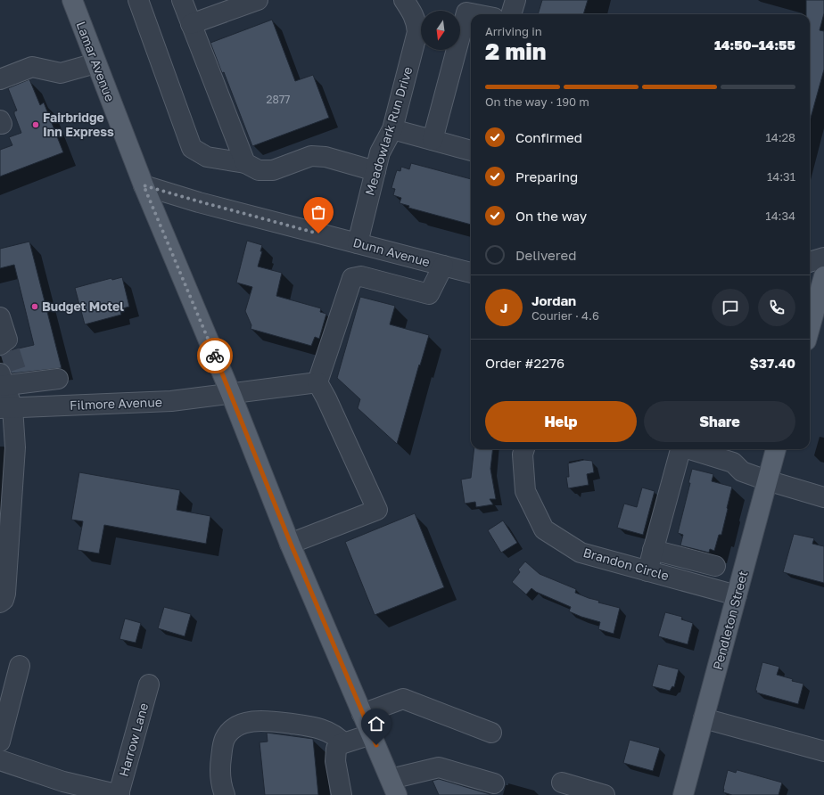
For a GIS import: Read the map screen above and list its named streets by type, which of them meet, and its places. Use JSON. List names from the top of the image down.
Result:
{
  "streets": {
    "main road": ["Lamar Avenue", "Pendleton Street"],
    "street": [
      "Meadowlark Run Drive",
      "Dunn Avenue",
      "Filmore Avenue",
      "Brandon Circle",
      "Harrow Lane"
    ]
  },
  "crossings": [
    ["Lamar Avenue", "Dunn Avenue"],
    ["Lamar Avenue", "Filmore Avenue"],
    ["Meadowlark Run Drive", "Dunn Avenue"],
    ["Brandon Circle", "Pendleton Street"]
  ],
  "places": ["Fairbridge Inn Express", "Budget Motel"],
  "house_numbers": ["2877"],
  "north": "bottom",
  "page": {
    "heading": ["2 min", "Arriving in", "14:50–14:55"],
    "panel": [
      "Jordan",
      "Courier · 4.6",
      "Order #2276",
      "$37.40"
    ],
    "bar": "On the way · 190 m",
    "list": [
      ["Confirmed", "14:28"],
      ["Preparing", "14:31"],
      ["On the way", "14:34"],
      "Delivered"
    ],
    "round": "J",
    "buttons": ["Help", "Share"]
  }
}
